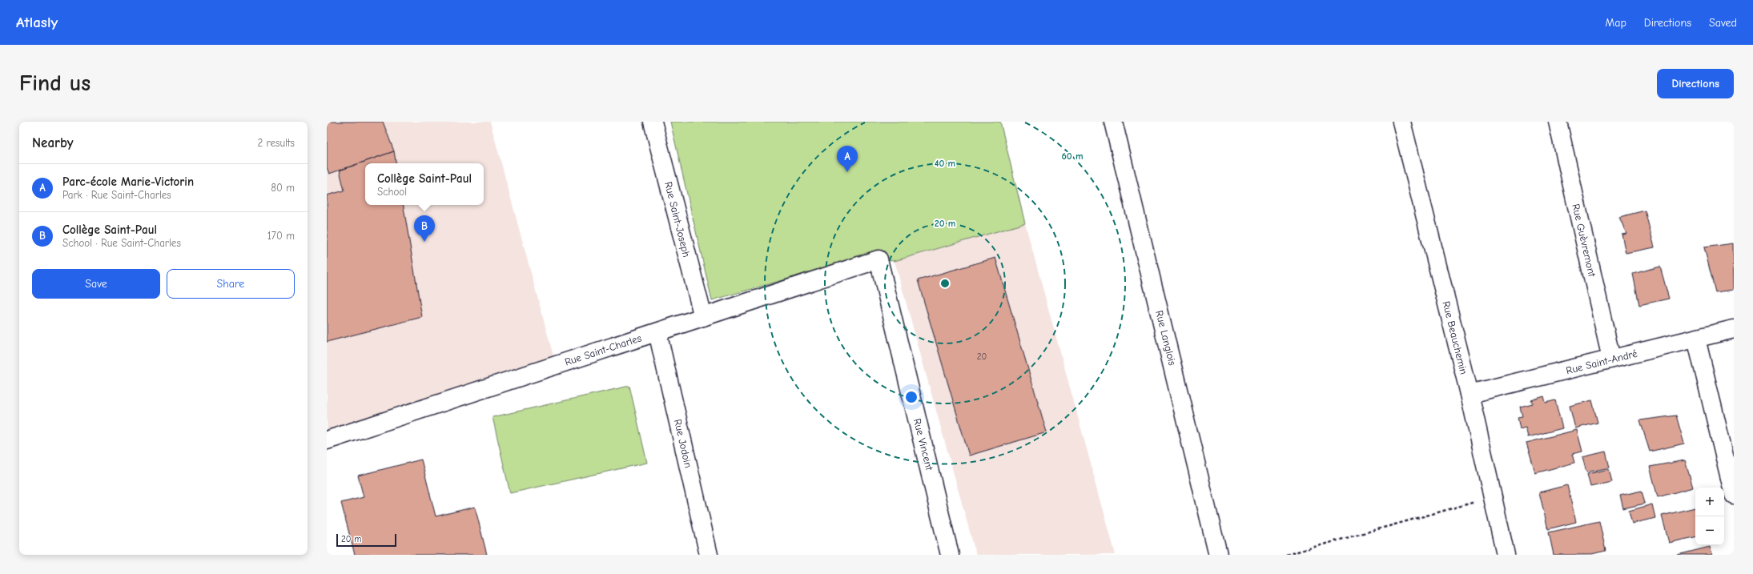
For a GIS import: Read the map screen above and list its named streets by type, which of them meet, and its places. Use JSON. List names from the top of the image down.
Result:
{
  "streets": {
    "street": [
      "Rue Saint-Joseph",
      "Rue Guèvremont",
      "Rue Langlois",
      "Rue Beauchemin",
      "Rue Saint-Charles",
      "Rue Saint-André",
      "Rue Jodoin",
      "Rue Vincent"
    ]
  },
  "crossings": [
    ["Rue Saint-Joseph", "Rue Saint-Charles"],
    ["Rue Guèvremont", "Rue Saint-André"],
    ["Rue Beauchemin", "Rue Saint-André"],
    ["Rue Saint-Charles", "Rue Jodoin"],
    ["Rue Saint-Charles", "Rue Vincent"]
  ],
  "house_numbers": ["20"],
  "scale_bar": "20 m",
  "page": {
    "header": "Atlasly",
    "nav": ["Map", "Directions", "Saved"],
    "buttons": [
      "Directions",
      ["Save", "Share"]
    ],
    "title": "Find us",
    "heading": ["Nearby", "2 results"],
    "pins": ["A", "B"],
    "list": [
      {
        "mark": "A",
        "name": "Parc-école Marie-Victorin",
        "note": "Park · Rue Saint-Charles",
        "value": "80 m"
      },
      {
        "mark": "B",
        "name": "Collège Saint-Paul",
        "note": "School · Rue Saint-Charles",
        "value": "170 m"
      }
    ],
    "popup": ["Collège Saint-Paul", "School"],
    "map_buttons": ["+", "−"],
    "scale": "20 m"
  },
  "rings": ["60 m", "40 m", "20 m"]
}
